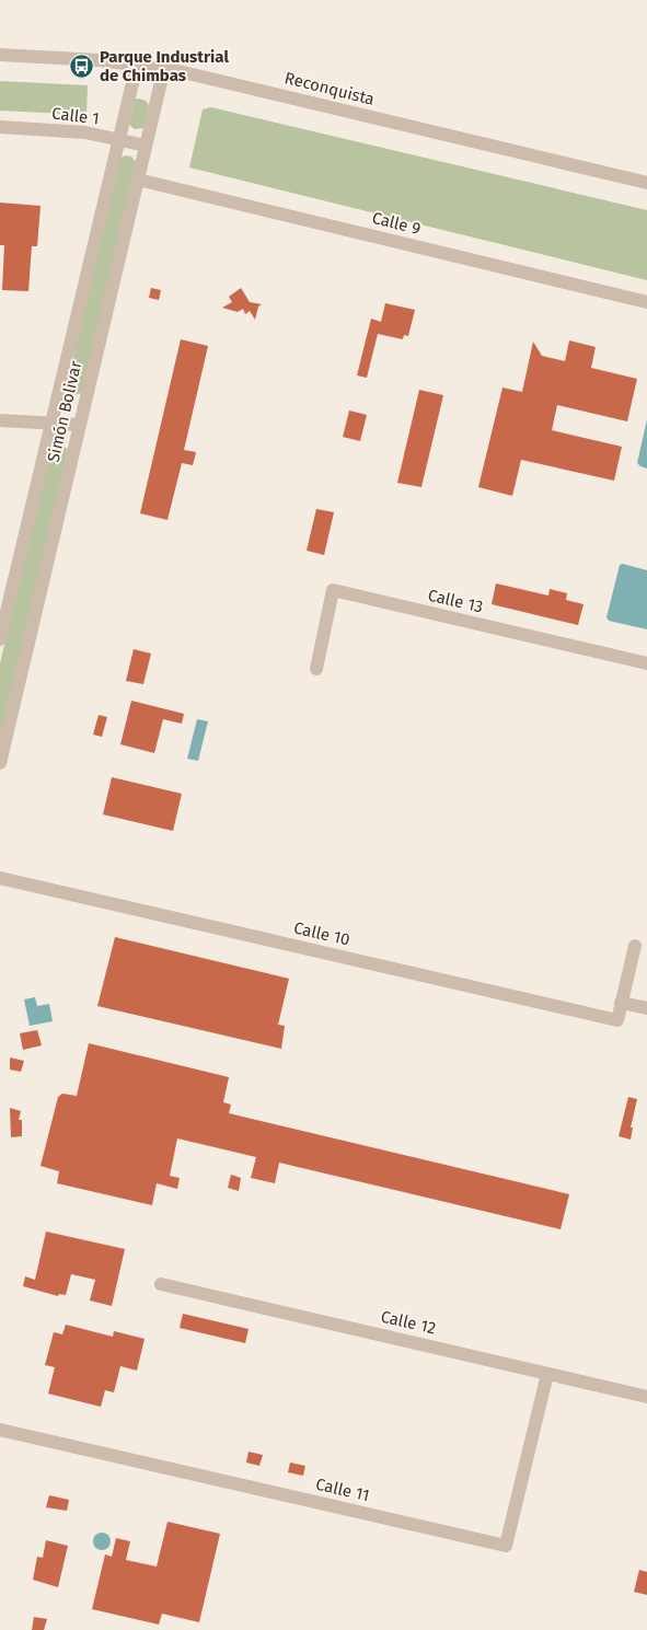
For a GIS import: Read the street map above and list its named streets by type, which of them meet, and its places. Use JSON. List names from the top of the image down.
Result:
{
  "streets": {
    "street": [
      "Reconquista",
      "Calle 1",
      "Calle 9",
      "Simón Bolivar",
      "Calle 13",
      "Calle 10",
      "Calle 12",
      "Calle 11"
    ]
  },
  "crossings": [
    ["Reconquista", "Simón Bolivar"],
    ["Calle 1", "Simón Bolivar"],
    ["Calle 9", "Simón Bolivar"],
    ["Calle 12", "Calle 11"]
  ],
  "places": {
    "bus stop": ["Parque Industrial de Chimbas"]
  }
}
